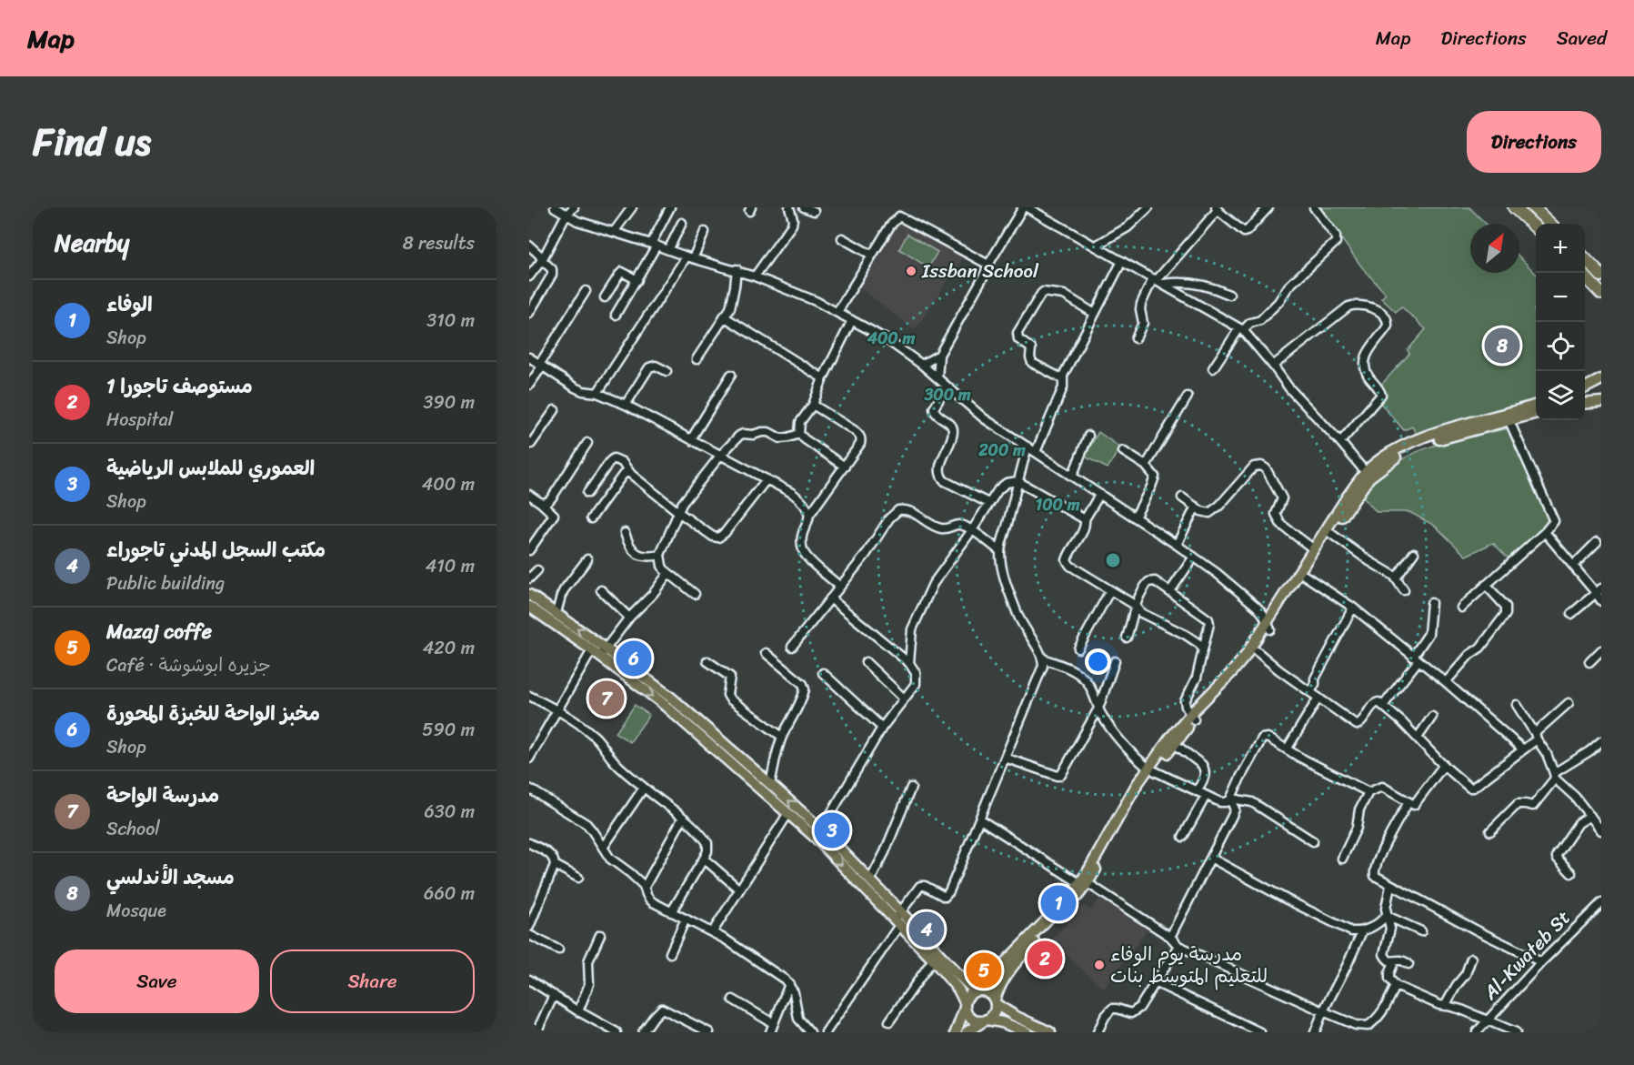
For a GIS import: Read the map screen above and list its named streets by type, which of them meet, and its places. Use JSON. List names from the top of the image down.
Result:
{
  "streets": {
    "street": ["Al-Kwateb St"]
  },
  "places": ["Issban School", "مدرسة يوم الوفاء للتعليم المتوسط بنات"],
  "north": "top right",
  "page": {
    "header": "Map",
    "nav": ["Map", "Directions", "Saved"],
    "title": "Find us",
    "buttons": [
      "Directions",
      ["Save", "Share"]
    ],
    "heading": ["Nearby", "8 results"],
    "map_buttons": ["+", "−"],
    "list": [
      {
        "mark": "1",
        "name": "الوفاء",
        "note": "Shop",
        "value": "310 m"
      },
      {
        "mark": "2",
        "name": "مستوصف تاجورا 1",
        "note": "Hospital",
        "value": "390 m"
      },
      {
        "mark": "3",
        "name": "العموري للملابس الرياضية",
        "note": "Shop",
        "value": "400 m"
      },
      {
        "mark": "4",
        "name": "مكتب السجل المدني تاجوراء",
        "note": "Public building",
        "value": "410 m"
      },
      {
        "mark": "5",
        "name": "Mazaj coffe",
        "note": "Café · جزيره ابوشوشة",
        "value": "420 m"
      },
      {
        "mark": "6",
        "name": "مخبز الواحة للخبزة المحورة",
        "note": "Shop",
        "value": "590 m"
      },
      {
        "mark": "7",
        "name": "مدرسة الواحة",
        "note": "School",
        "value": "630 m"
      },
      {
        "mark": "8",
        "name": "مسجد الأندلسي",
        "note": "Mosque",
        "value": "660 m"
      }
    ],
    "pins": [
      "8",
      "6",
      "7",
      "3",
      "1",
      "4",
      "2",
      "5"
    ]
  },
  "rings": [
    "400 m",
    "300 m",
    "200 m",
    "100 m"
  ]
}
